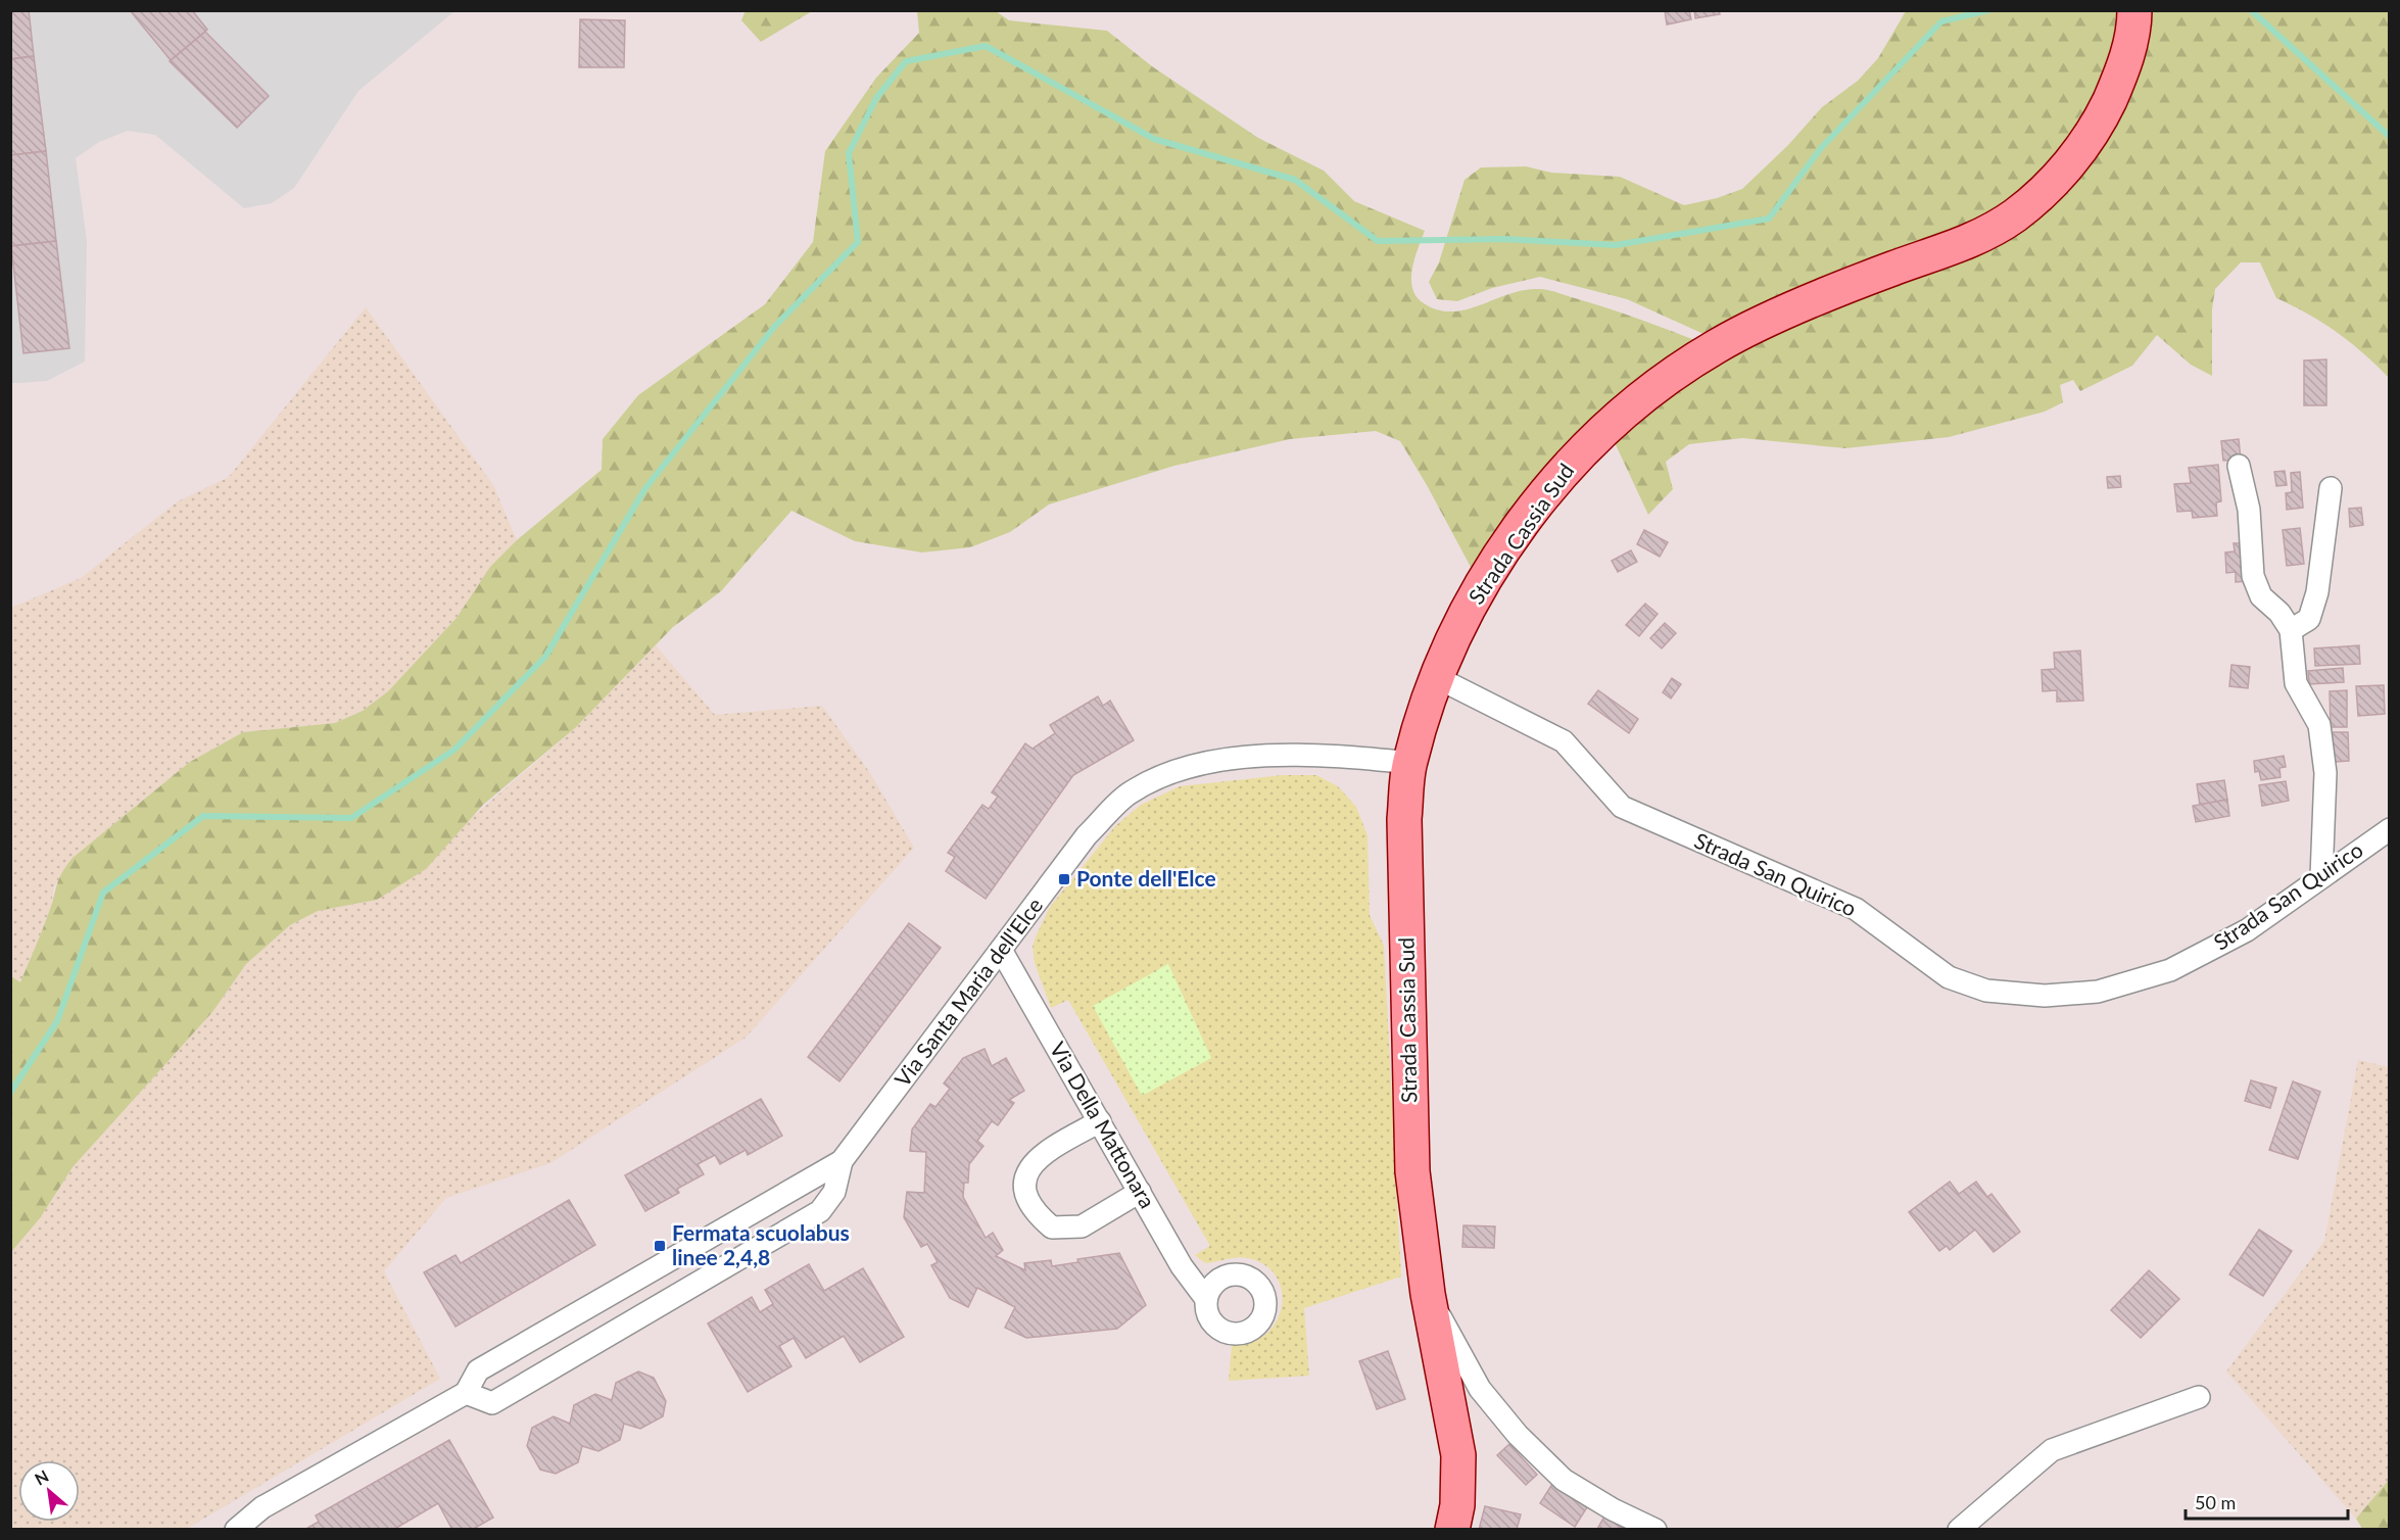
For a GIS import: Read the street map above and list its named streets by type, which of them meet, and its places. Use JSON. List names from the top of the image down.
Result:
{
  "streets": {
    "main road": ["Strada Cassia Sud"],
    "street": ["Strada San Quirico", "Via Santa Maria dell'Elce", "Via Della Mattonara"]
  },
  "crossings": [
    ["Strada Cassia Sud", "Strada San Quirico"],
    ["Strada Cassia Sud", "Via Santa Maria dell'Elce"],
    ["Via Santa Maria dell'Elce", "Via Della Mattonara"]
  ],
  "places": {
    "transit": ["Ponte dell'Elce", "Fermata scuolabus linee 2,4,8"]
  },
  "scale_bar": "50 m",
  "north": "top left"
}
